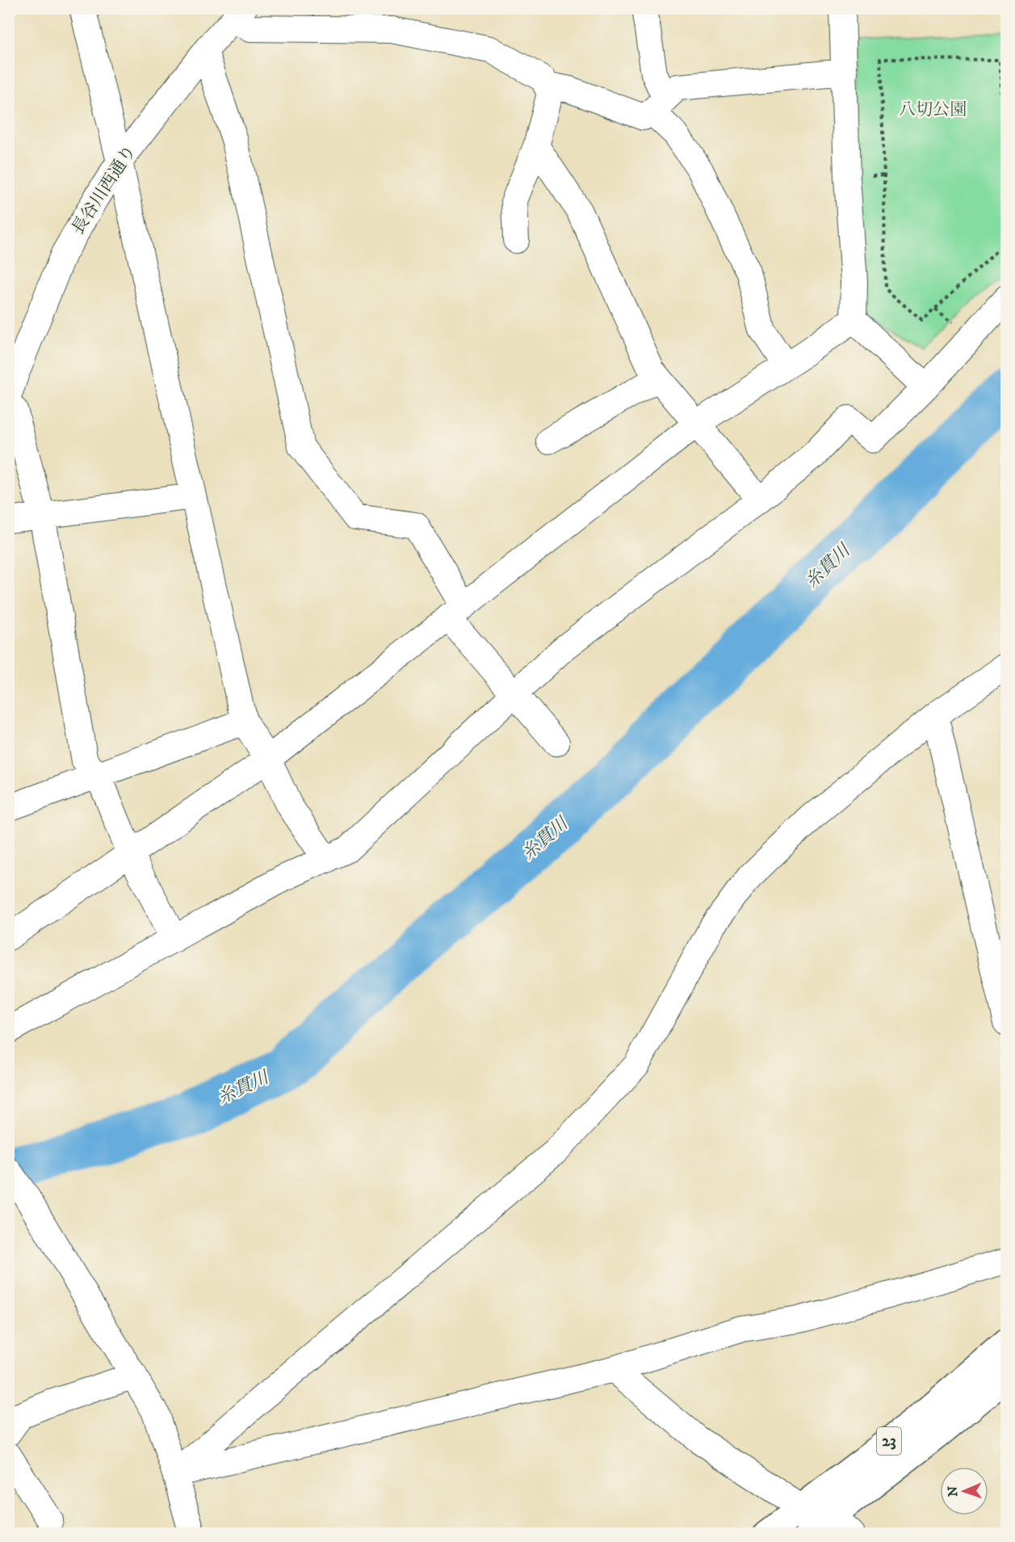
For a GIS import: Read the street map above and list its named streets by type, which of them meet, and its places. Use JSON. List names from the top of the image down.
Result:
{
  "streets": {
    "main road": ["23"],
    "street": ["長谷川西通り"]
  },
  "water": ["糸貫川"],
  "parks": ["八切公園"],
  "north": "left"
}
